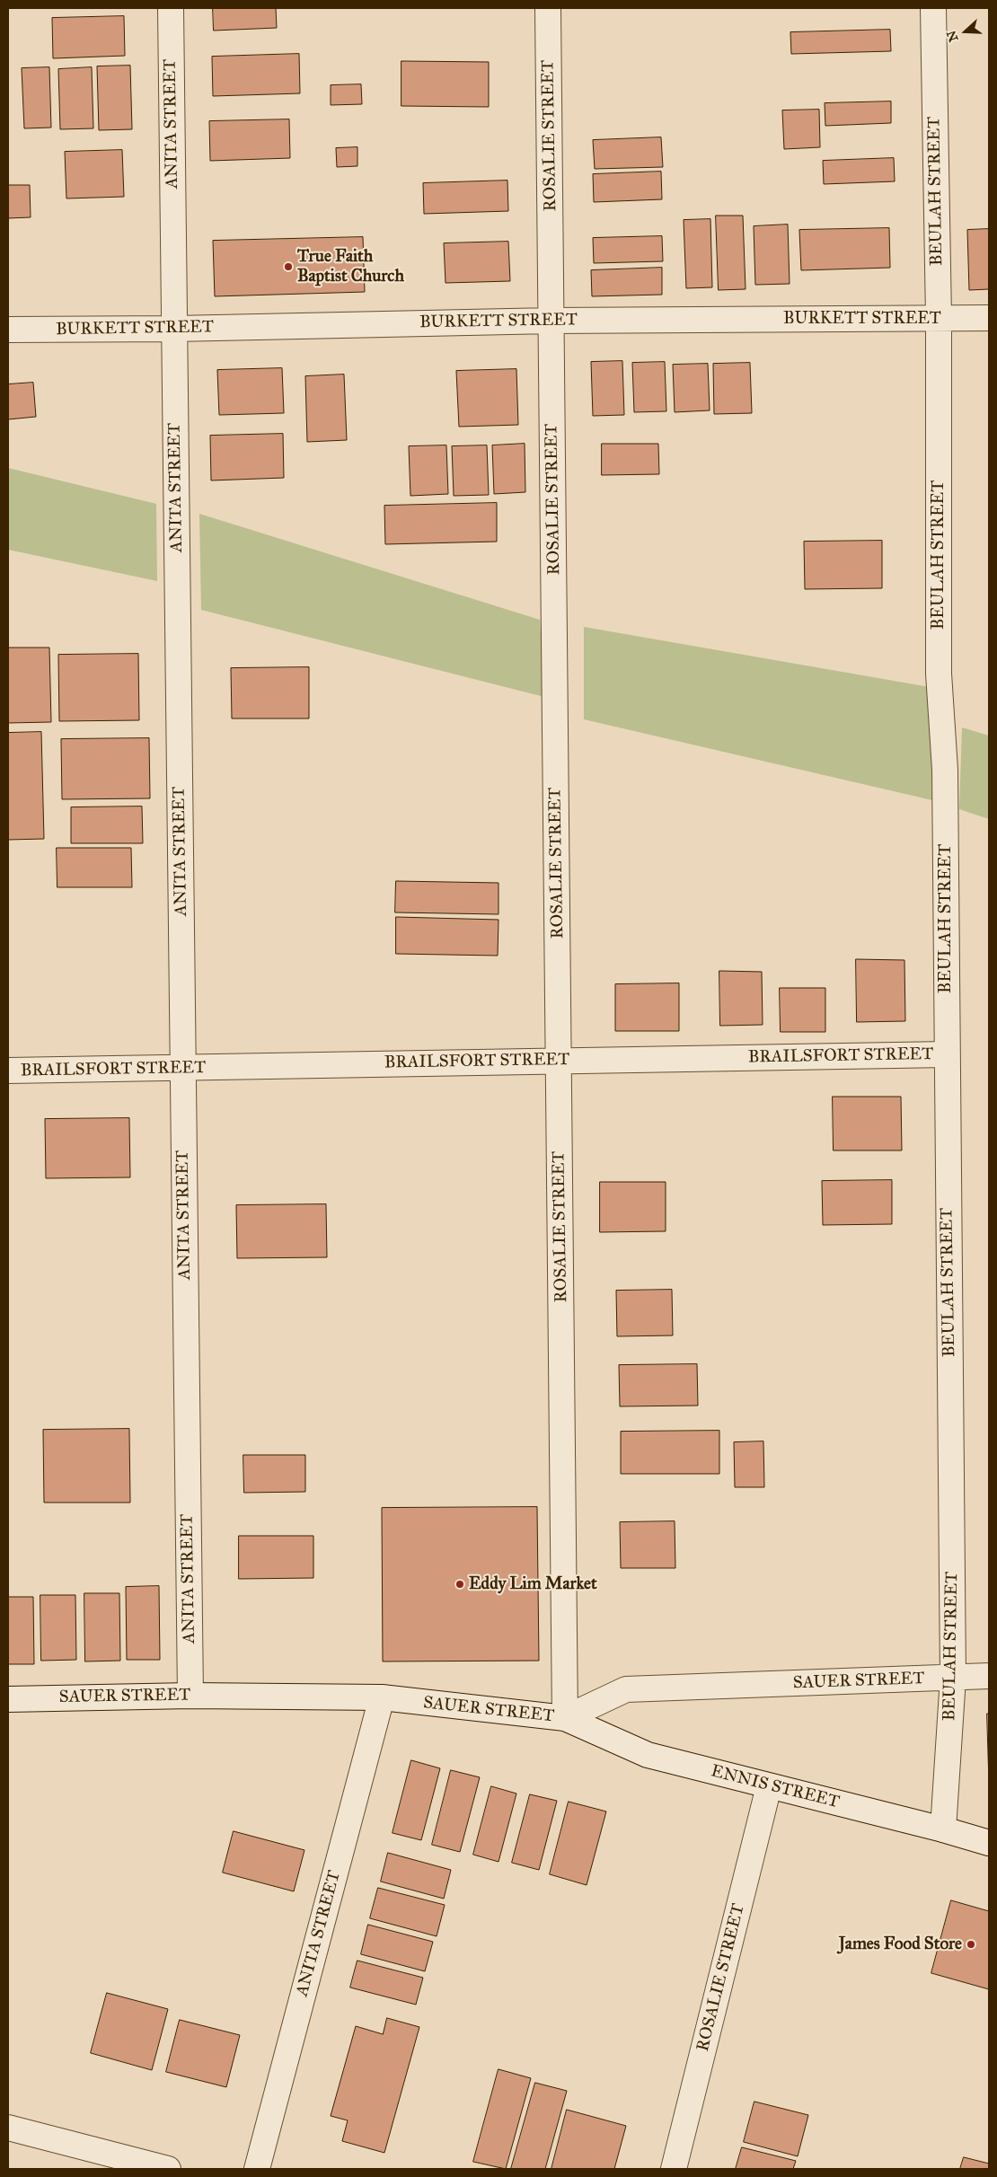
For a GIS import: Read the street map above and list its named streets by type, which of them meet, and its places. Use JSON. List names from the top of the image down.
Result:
{
  "streets": {
    "street": [
      "ANITA STREET",
      "ROSALIE STREET",
      "BEULAH STREET",
      "BURKETT STREET",
      "BRAILSFORT STREET",
      "SAUER STREET",
      "ENNIS STREET"
    ]
  },
  "crossings": [
    ["ANITA STREET", "BURKETT STREET"],
    ["ANITA STREET", "BRAILSFORT STREET"],
    ["ANITA STREET", "SAUER STREET"],
    ["ROSALIE STREET", "BURKETT STREET"],
    ["ROSALIE STREET", "BRAILSFORT STREET"],
    ["ROSALIE STREET", "SAUER STREET"],
    ["ROSALIE STREET", "ENNIS STREET"],
    ["BEULAH STREET", "BURKETT STREET"],
    ["BEULAH STREET", "BRAILSFORT STREET"],
    ["BEULAH STREET", "SAUER STREET"],
    ["BEULAH STREET", "ENNIS STREET"],
    ["SAUER STREET", "ENNIS STREET"]
  ],
  "places": ["True Faith Baptist Church", "Eddy Lim Market", "James Food Store"],
  "north": "left"
}
